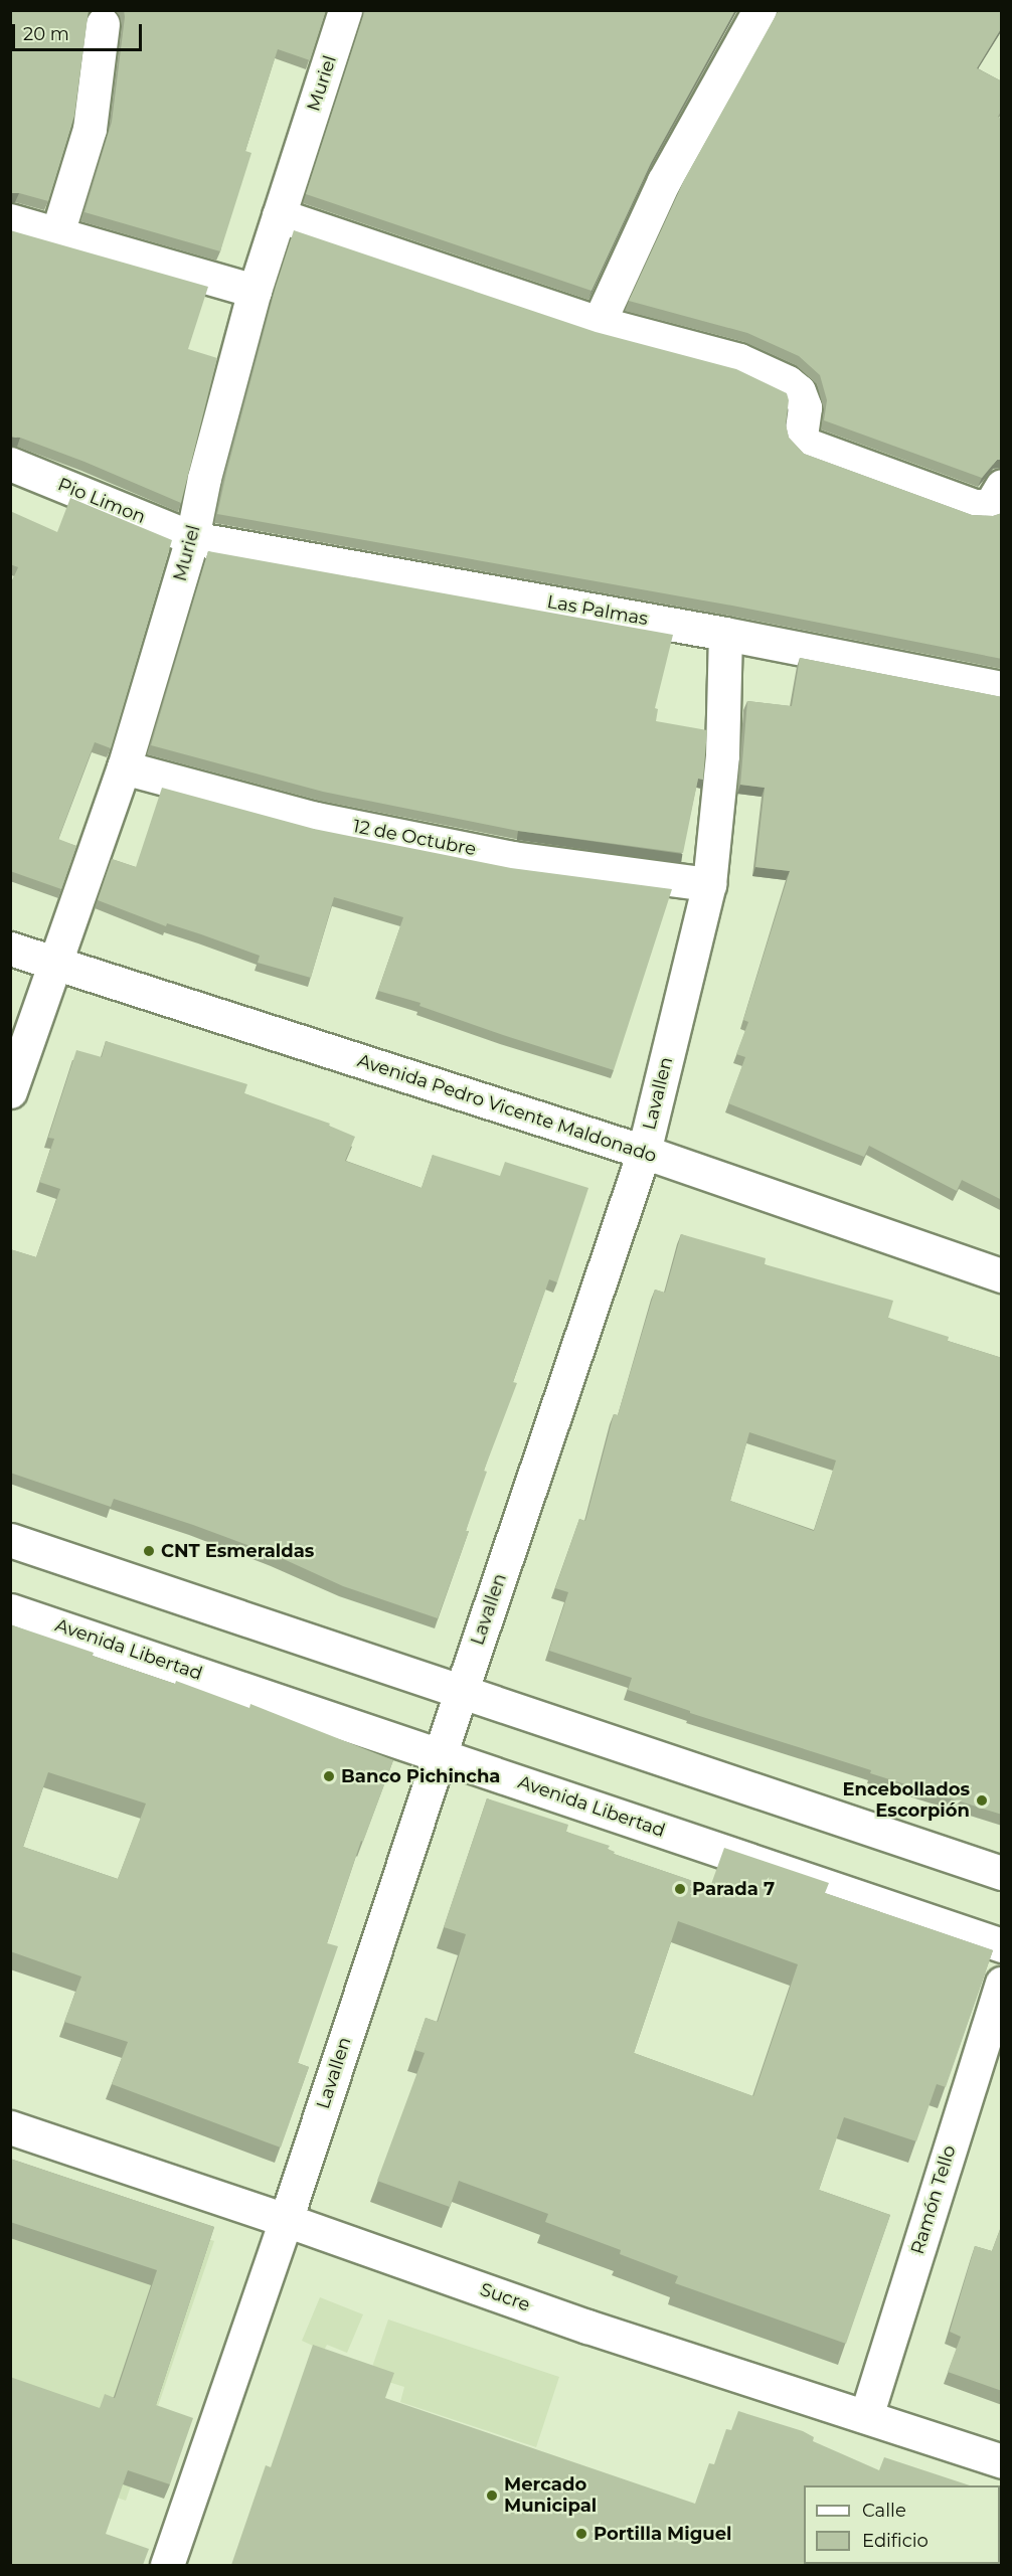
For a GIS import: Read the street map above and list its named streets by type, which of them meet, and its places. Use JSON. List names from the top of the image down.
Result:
{
  "streets": {
    "street": [
      "Muriel",
      "Pio Limon",
      "Las Palmas",
      "12 de Octubre",
      "Lavallen",
      "Avenida Pedro Vicente Maldonado",
      "Avenida Libertad",
      "Ramón Tello",
      "Sucre"
    ]
  },
  "crossings": [
    ["Muriel", "Pio Limon"],
    ["Muriel", "Las Palmas"],
    ["Muriel", "12 de Octubre"],
    ["Muriel", "Avenida Pedro Vicente Maldonado"],
    ["Pio Limon", "Las Palmas"],
    ["Las Palmas", "Lavallen"],
    ["12 de Octubre", "Lavallen"],
    ["Lavallen", "Avenida Pedro Vicente Maldonado"],
    ["Lavallen", "Avenida Libertad"],
    ["Lavallen", "Sucre"],
    ["Ramón Tello", "Sucre"]
  ],
  "places": [
    "CNT Esmeraldas",
    "Banco Pichincha",
    "Encebollados Escorpión",
    "Parada 7",
    "Mercado Municipal",
    "Portilla Miguel"
  ],
  "legend": ["Calle", "Edificio"],
  "scale_bar": "20 m"
}
